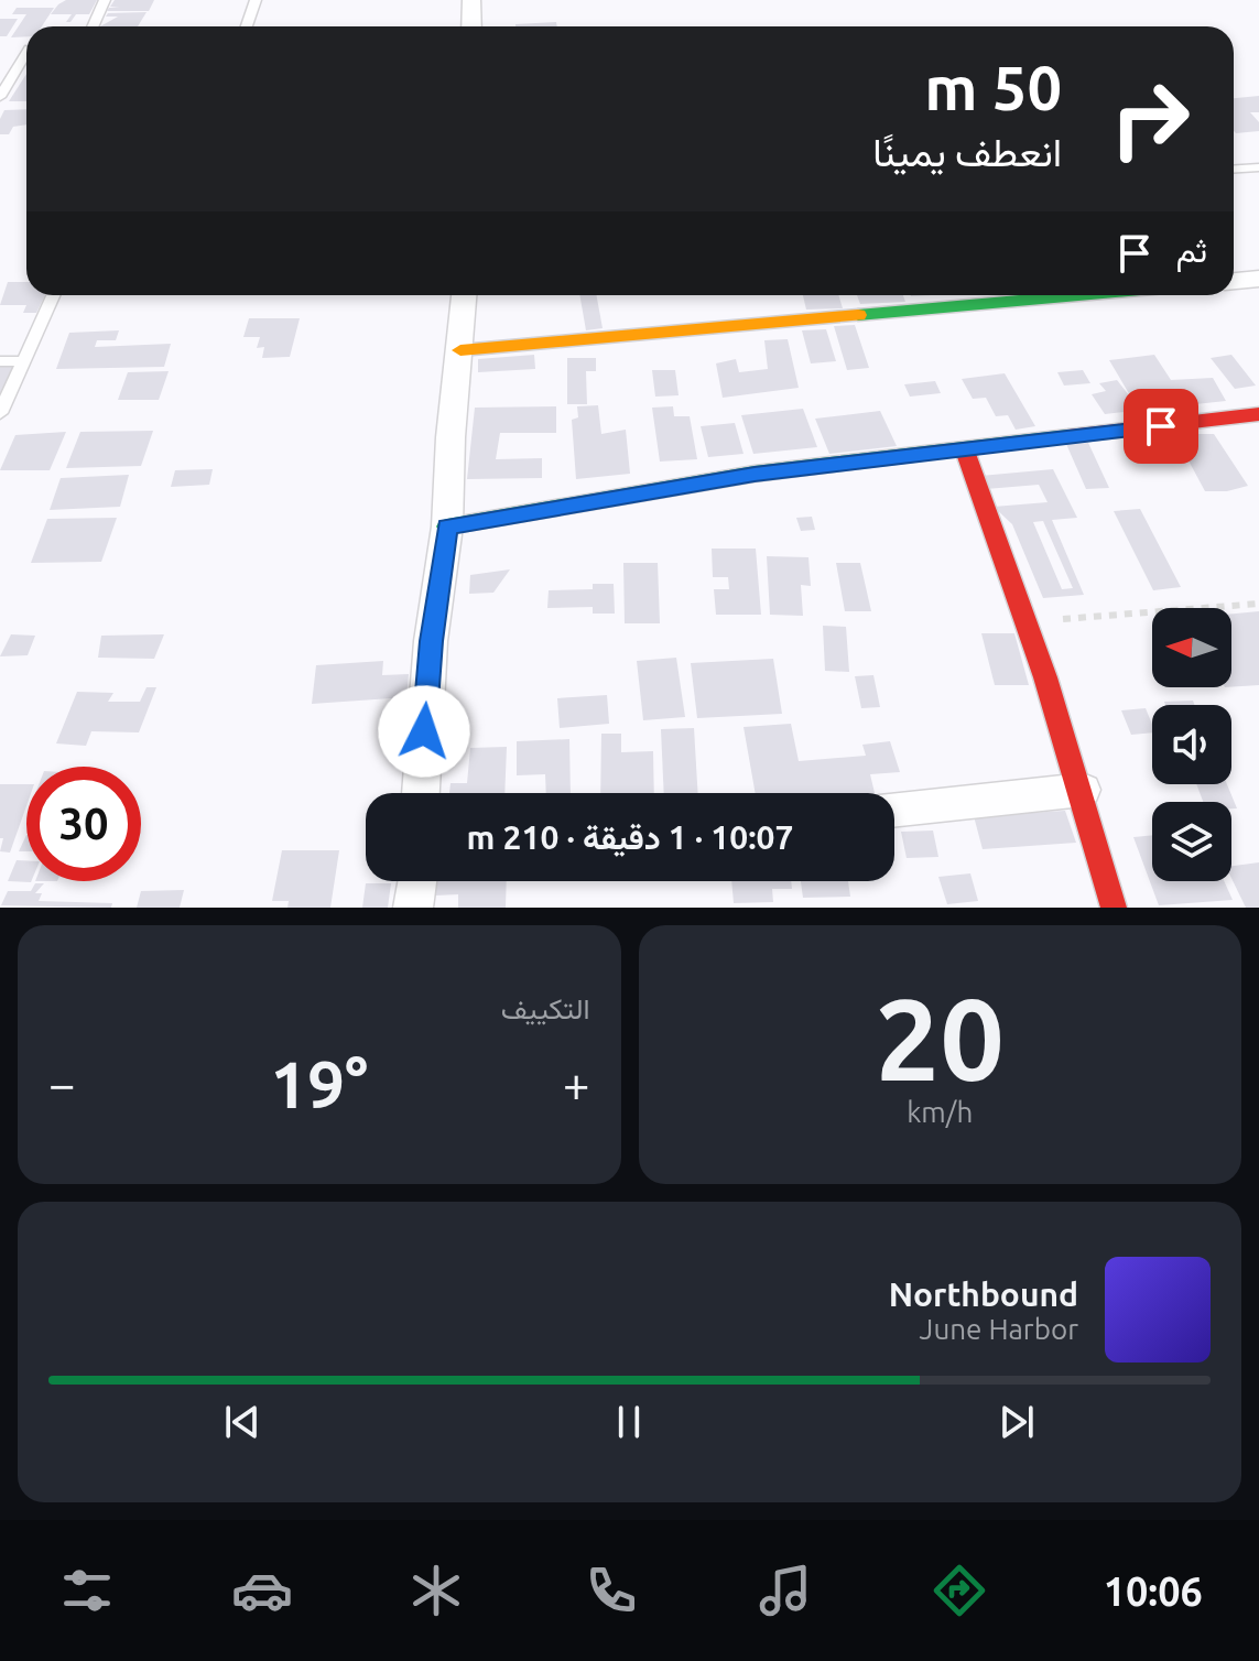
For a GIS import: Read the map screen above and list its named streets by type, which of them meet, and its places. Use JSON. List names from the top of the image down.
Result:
{
  "north": "left",
  "page": {
    "turn": ["50 m", "انعطف يمينًا"],
    "then": "ثم",
    "limit": "30",
    "trip": "10:07 · 1 دقيقة · 210 m",
    "tile": [
      ["20", "km/h"],
      "التكييف"
    ],
    "heat": ["−", "19°", "+"],
    "song": ["Northbound", "June Harbor"],
    "tabs": "10:06"
  }
}
